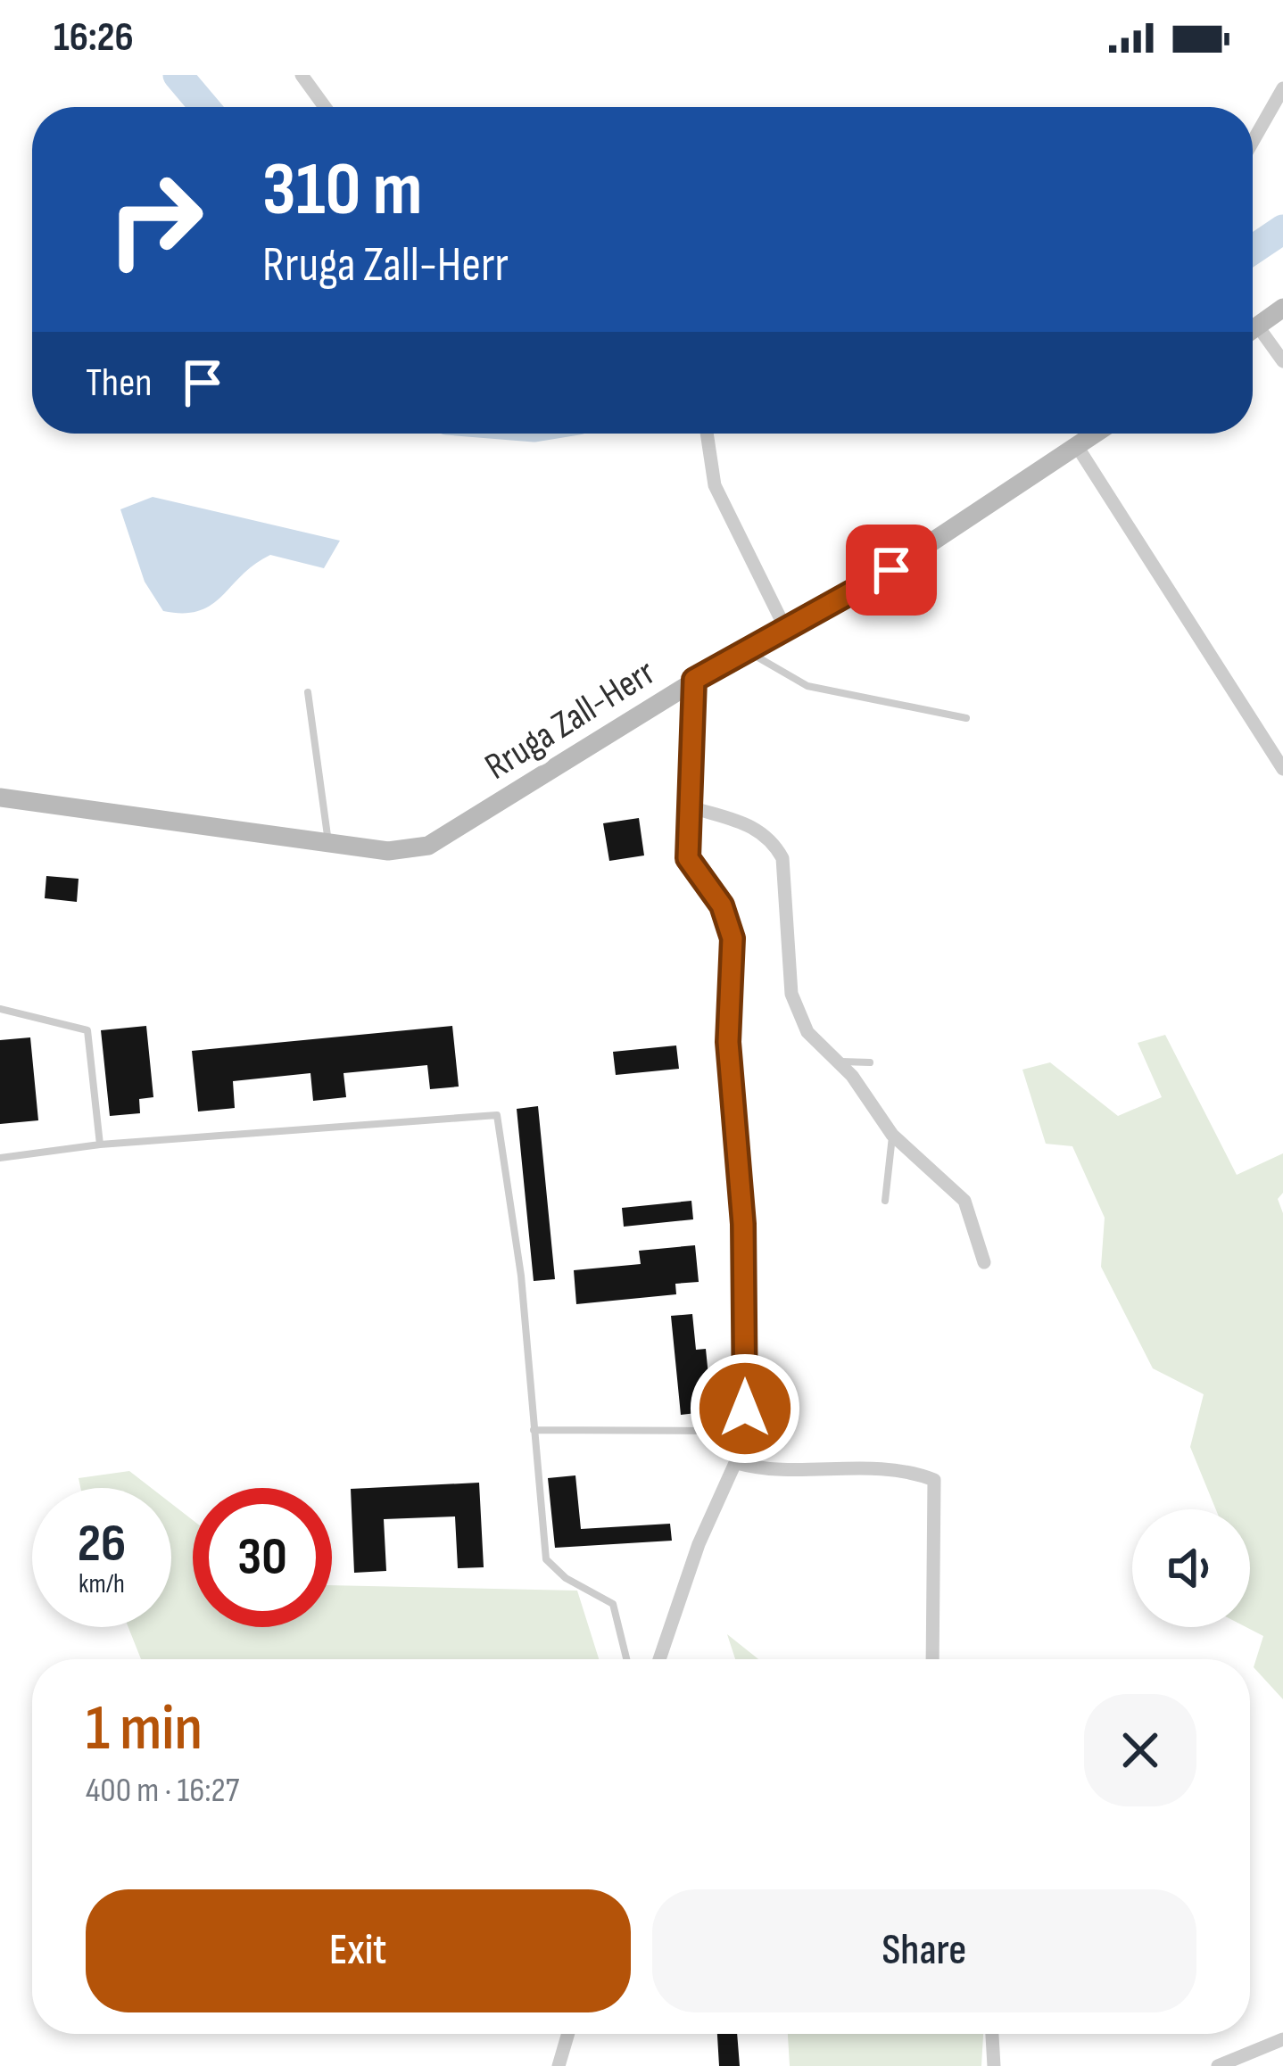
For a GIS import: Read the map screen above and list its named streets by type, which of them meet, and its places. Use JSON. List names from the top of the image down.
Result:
{
  "streets": {
    "main road": ["Rruga Zall-Herr"]
  },
  "page": {
    "status": "16:26",
    "turn": ["310 m", "Rruga Zall-Herr"],
    "then": "Then",
    "speed": "26 km/h",
    "limit": "30",
    "heading": ["1 min", "400 m · 16:27"],
    "buttons": ["Exit", "Share"]
  }
}
